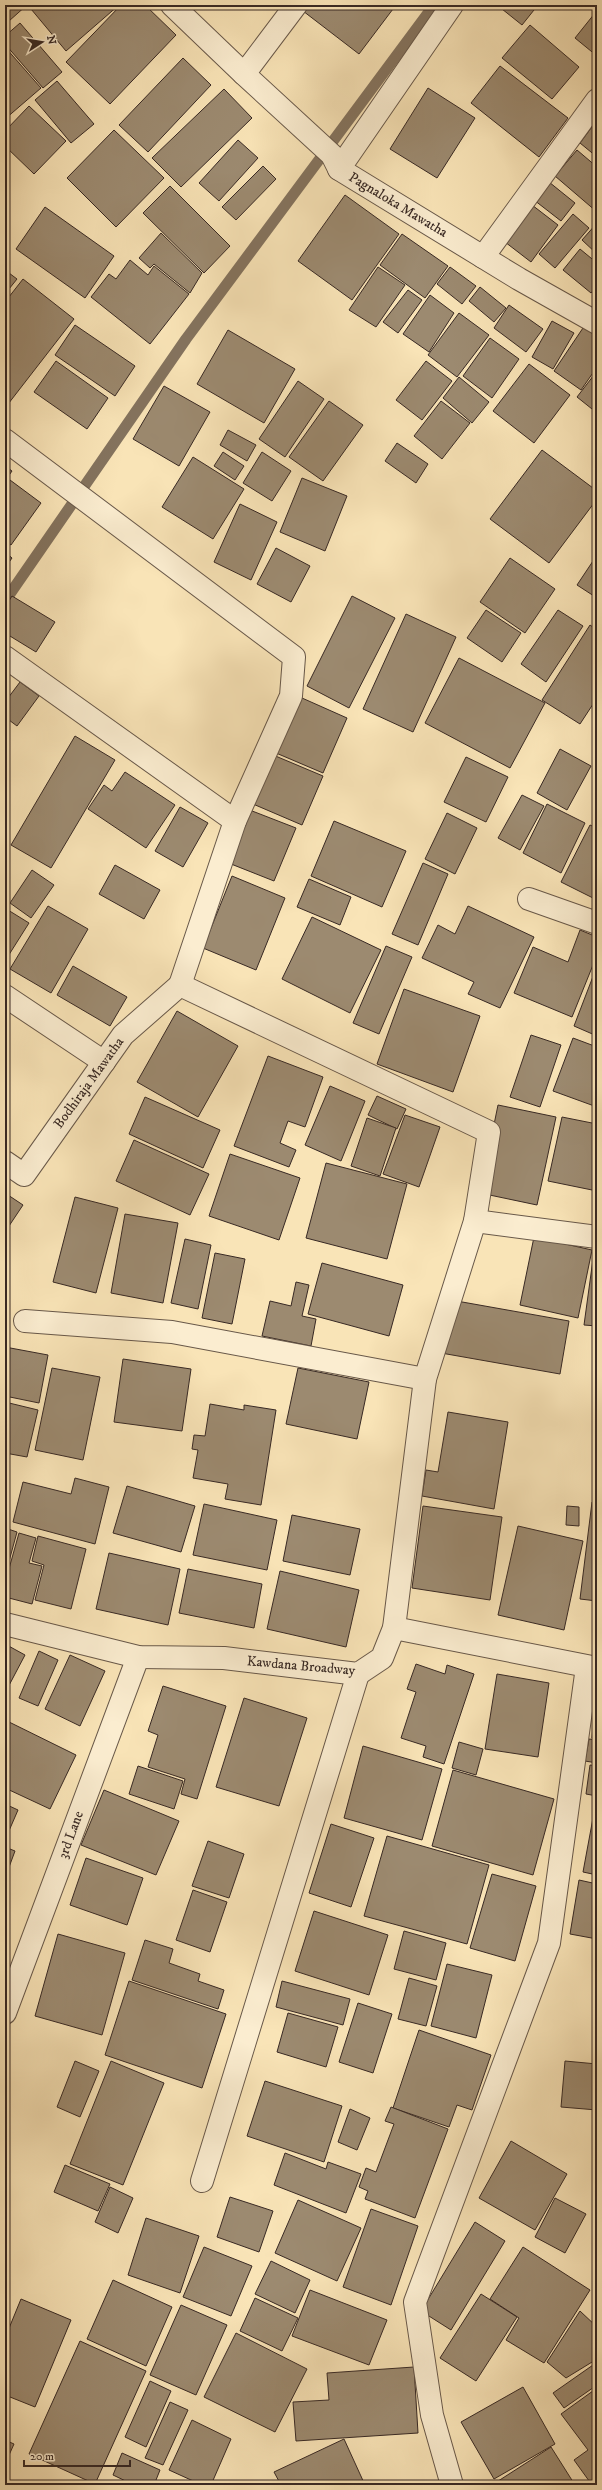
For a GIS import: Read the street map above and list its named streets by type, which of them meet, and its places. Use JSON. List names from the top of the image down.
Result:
{
  "streets": {
    "street": [
      "Pagnaloka Mawatha",
      "Bodhiraja Mawatha",
      "Kawdana Broadway",
      "3rd Lane"
    ]
  },
  "crossings": [
    ["Bodhiraja Mawatha", "Kawdana Broadway"],
    ["Kawdana Broadway", "3rd Lane"]
  ],
  "scale_bar": "20 m",
  "north": "right"
}
